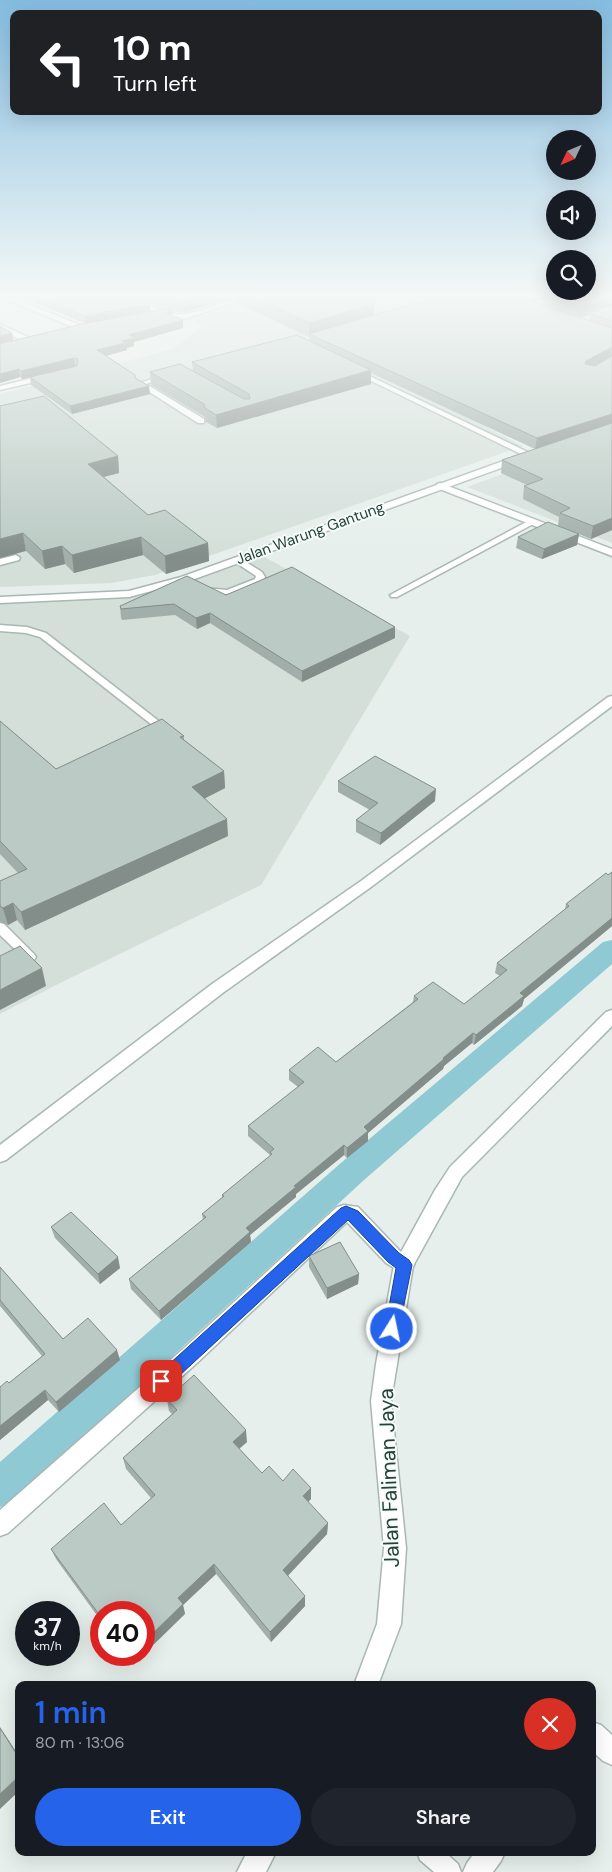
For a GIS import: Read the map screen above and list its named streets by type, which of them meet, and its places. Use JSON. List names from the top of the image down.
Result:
{
  "streets": {
    "street": ["Jalan Warung Gantung", "Jalan Faliman Jaya"]
  },
  "north": "bottom left",
  "page": {
    "turn": ["10 m", "Turn left"],
    "speed": "37 km/h",
    "limit": "40",
    "heading": ["1 min", "80 m · 13:06"],
    "buttons": ["Exit", "Share"]
  }
}
